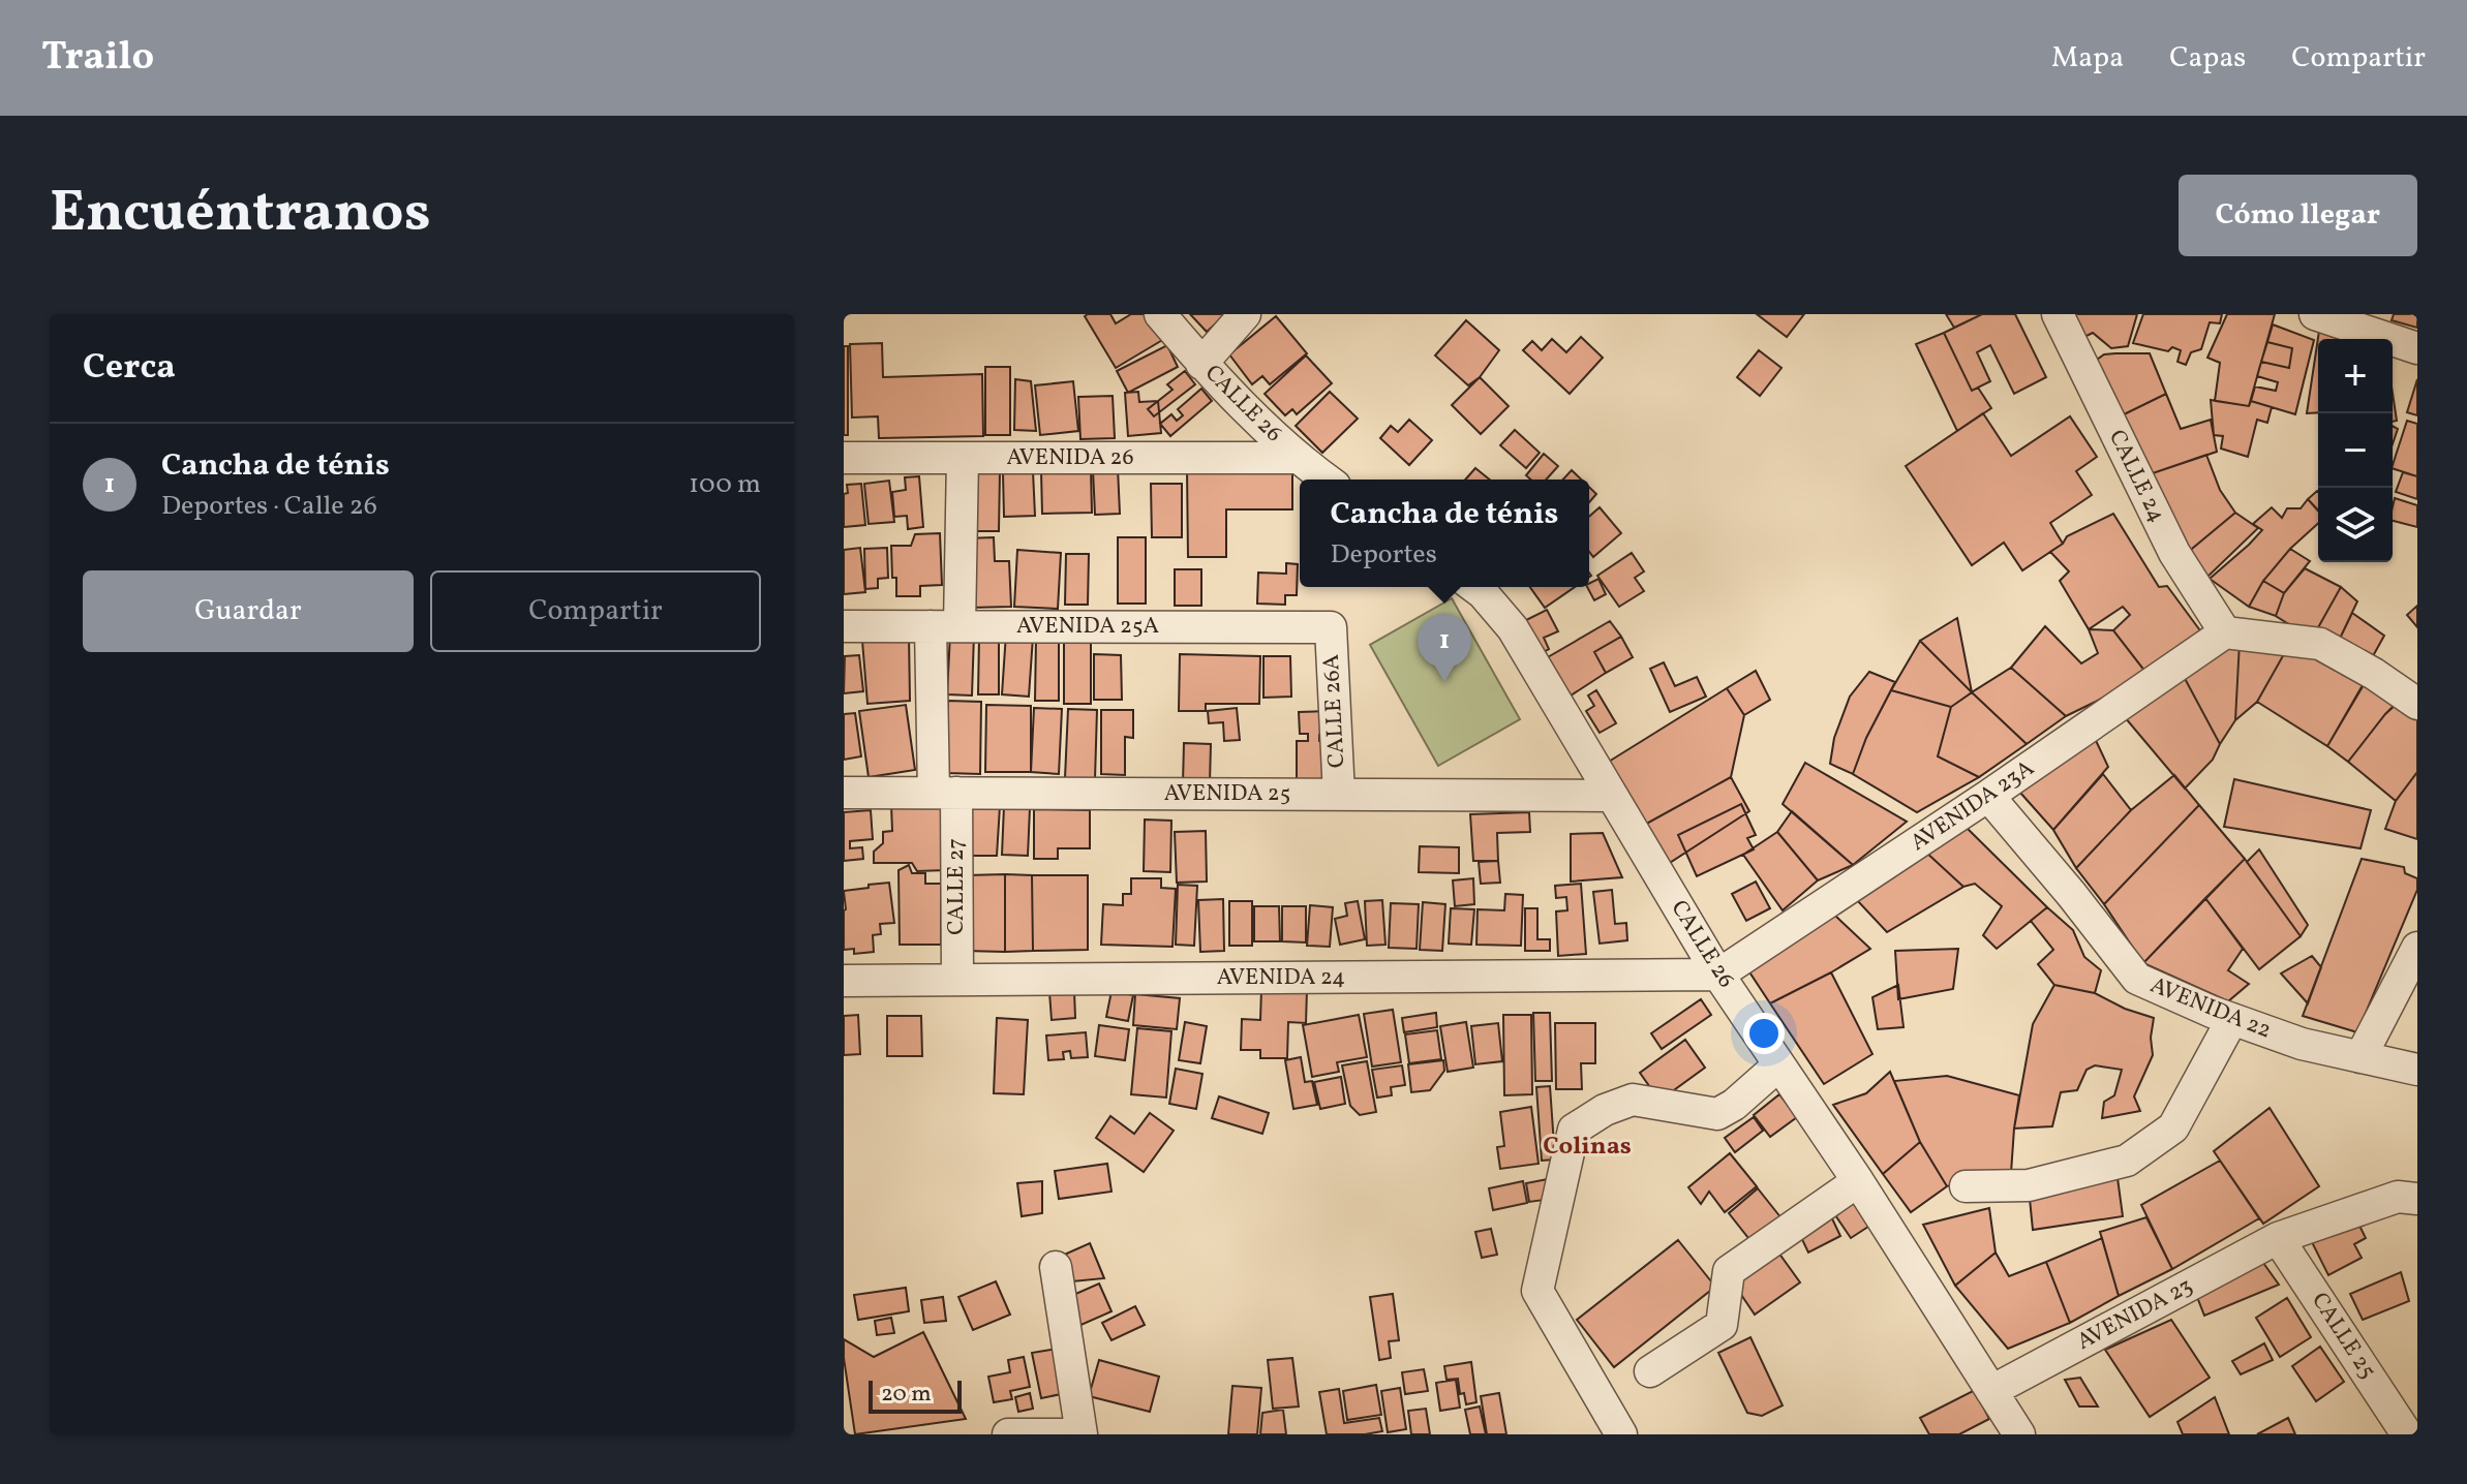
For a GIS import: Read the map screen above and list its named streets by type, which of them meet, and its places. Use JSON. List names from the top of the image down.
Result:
{
  "streets": {
    "street": [
      "CALLE 26",
      "AVENIDA 26",
      "CALLE 24",
      "AVENIDA 25A",
      "CALLE 26A",
      "AVENIDA 25",
      "AVENIDA 23A",
      "CALLE 27",
      "AVENIDA 24",
      "AVENIDA 22",
      "AVENIDA 23",
      "CALLE 25"
    ]
  },
  "crossings": [
    ["CALLE 26", "AVENIDA 26"],
    ["CALLE 26", "AVENIDA 25"],
    ["CALLE 26", "AVENIDA 23A"],
    ["CALLE 26", "AVENIDA 24"],
    ["CALLE 26", "AVENIDA 23"],
    ["AVENIDA 26", "CALLE 27"],
    ["CALLE 24", "AVENIDA 23A"],
    ["AVENIDA 25A", "CALLE 26A"],
    ["AVENIDA 25A", "CALLE 27"],
    ["CALLE 26A", "AVENIDA 25"],
    ["AVENIDA 25", "CALLE 27"],
    ["AVENIDA 23A", "AVENIDA 24"],
    ["AVENIDA 23A", "AVENIDA 22"],
    ["CALLE 27", "AVENIDA 24"],
    ["AVENIDA 23", "CALLE 25"]
  ],
  "districts": ["Colinas"],
  "scale_bar": "20 m",
  "page": {
    "header": "Trailo",
    "nav": ["Mapa", "Capas", "Compartir"],
    "title": "Encuéntranos",
    "buttons": [
      "Cómo llegar",
      ["Guardar", "Compartir"]
    ],
    "heading": "Cerca",
    "map_buttons": ["+", "−"],
    "list": [
      {
        "mark": "1",
        "name": "Cancha de ténis",
        "note": "Deportes · Calle 26",
        "value": "100 m"
      }
    ],
    "popup": ["Cancha de ténis", "Deportes"],
    "pins": "1",
    "scale": "20 m"
  }
}
